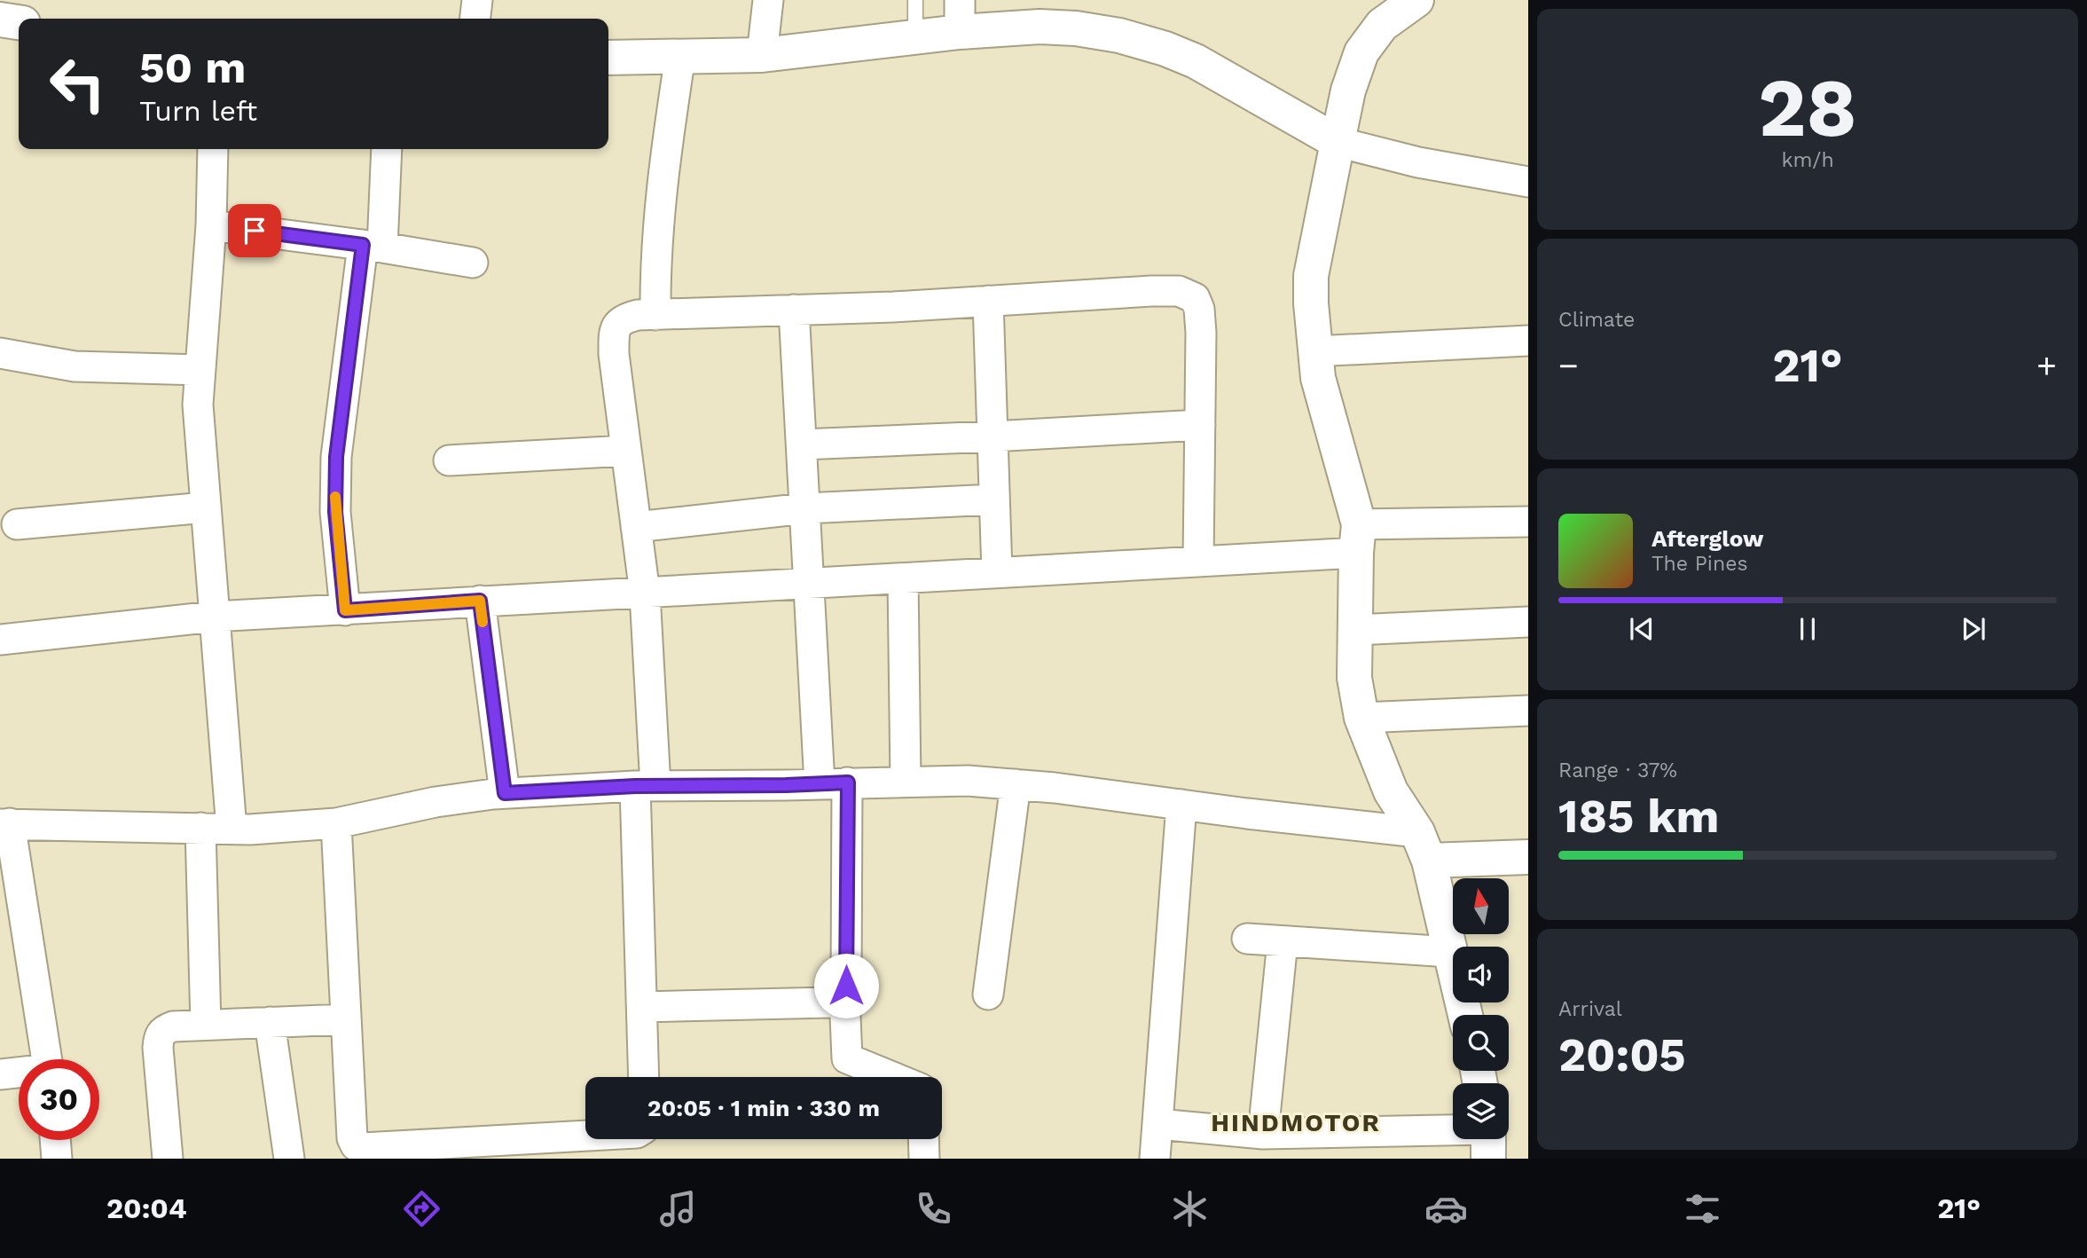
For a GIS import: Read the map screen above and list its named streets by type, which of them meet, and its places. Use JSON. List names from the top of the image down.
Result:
{
  "districts": ["HINDMOTOR"],
  "north": "top",
  "page": {
    "tile": [
      ["28", "km/h"],
      "Climate",
      ["Range · 37%", "185 km"],
      ["Arrival", "20:05"]
    ],
    "turn": ["50 m", "Turn left"],
    "heat": ["−", "21°", "+"],
    "song": ["Afterglow", "The Pines"],
    "limit": "30",
    "trip": "20:05 · 1 min · 330 m",
    "tabs": ["20:04", "21°"]
  }
}
